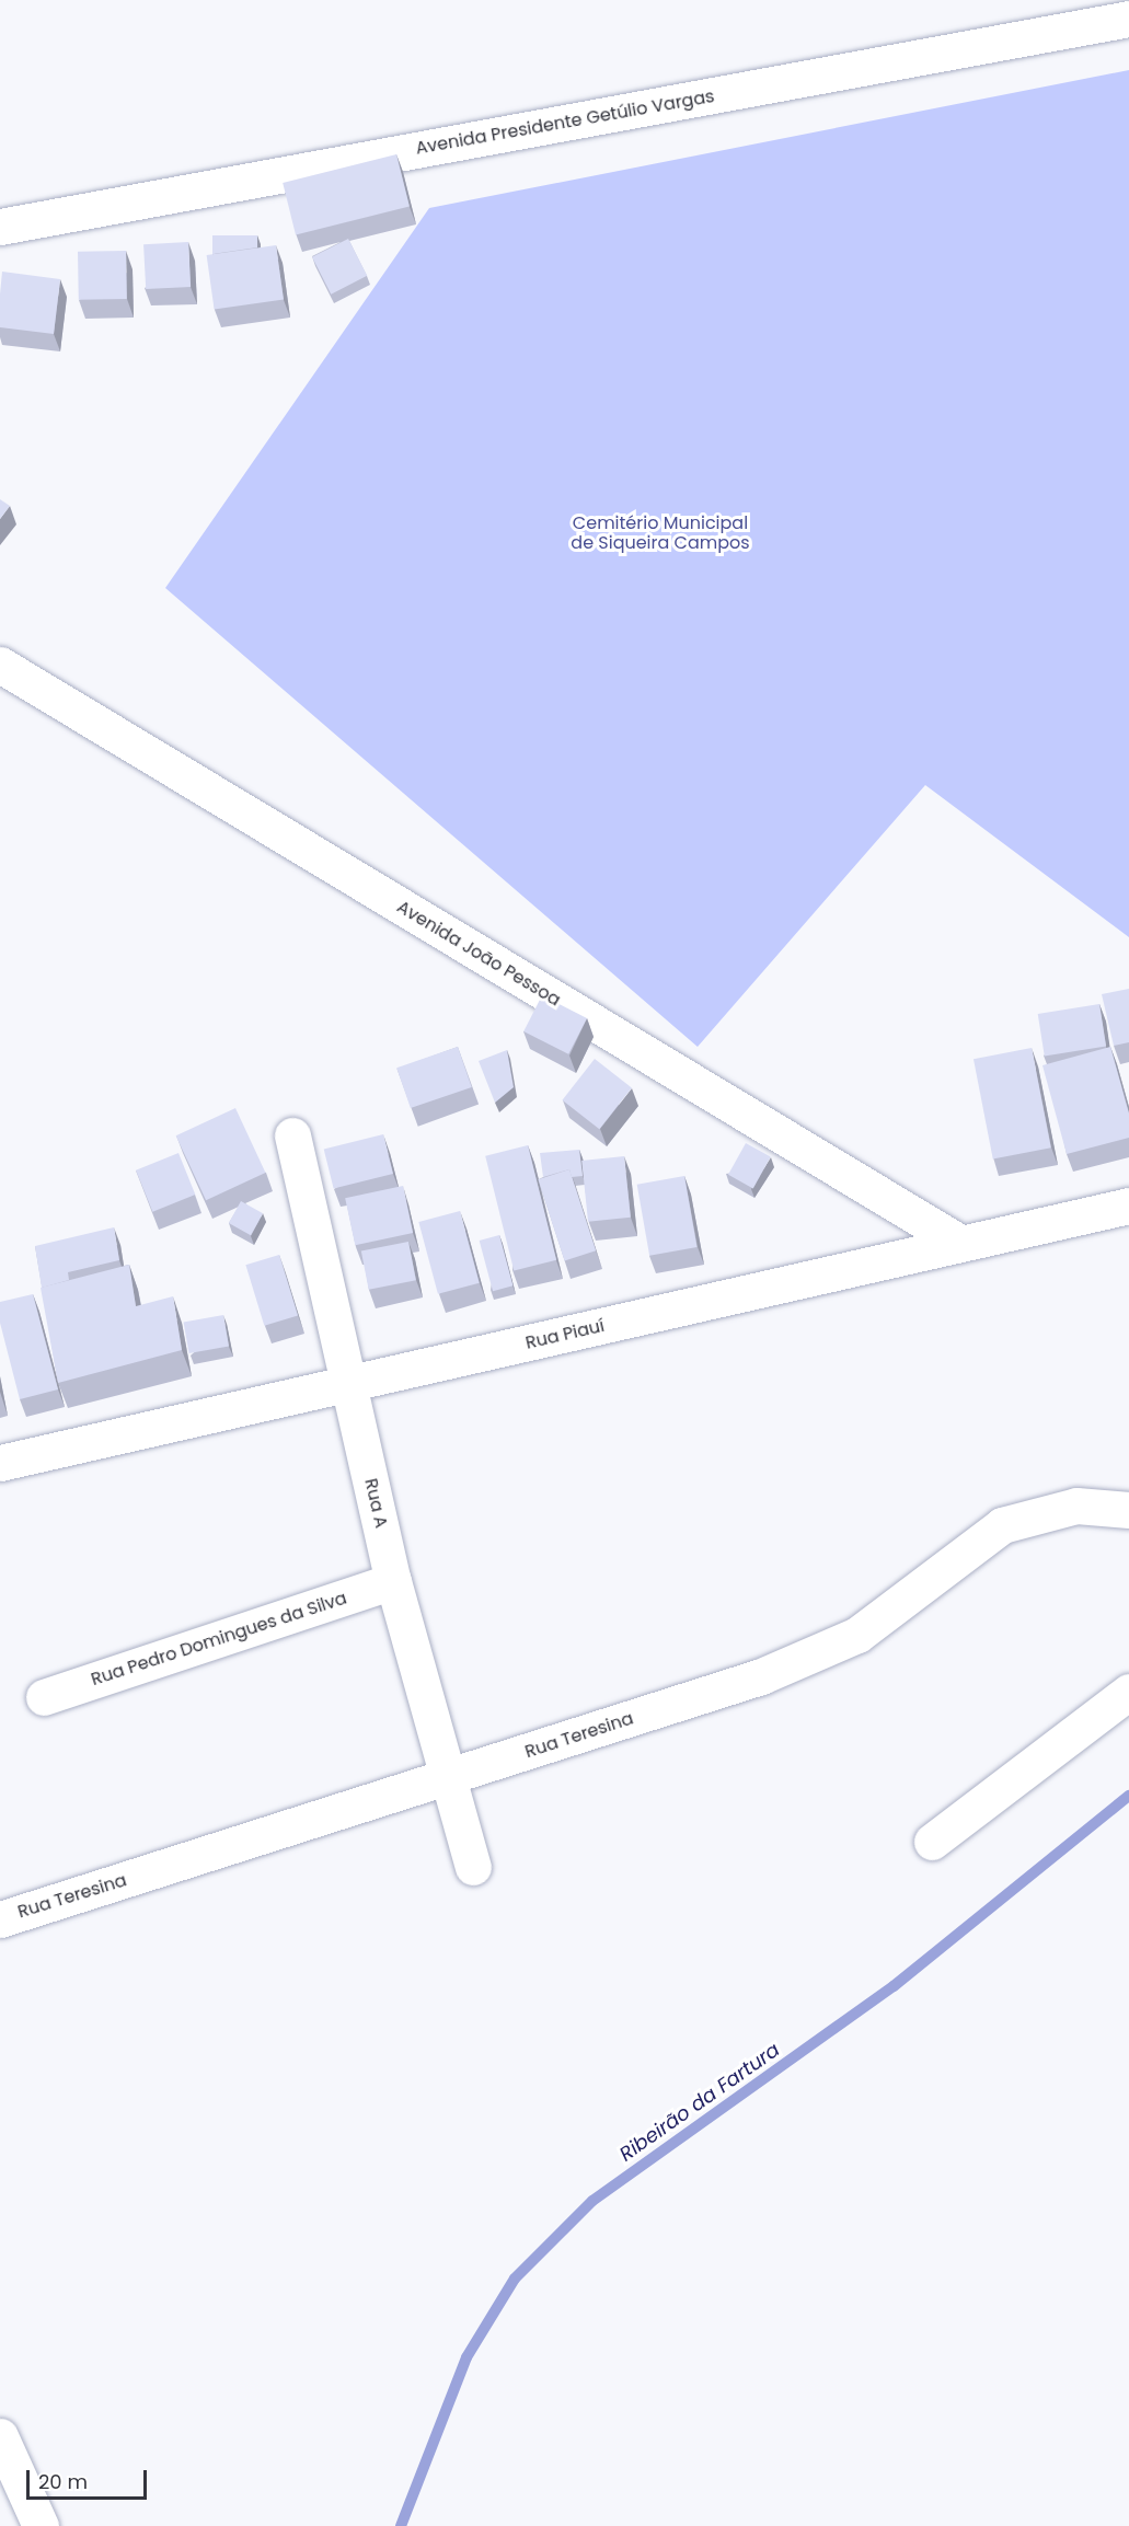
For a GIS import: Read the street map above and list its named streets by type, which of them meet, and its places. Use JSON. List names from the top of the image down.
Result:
{
  "streets": {
    "street": [
      "Avenida Presidente Getúlio Vargas",
      "Avenida João Pessoa",
      "Rua Piauí",
      "Rua A",
      "Rua Pedro Domingues da Silva",
      "Rua Teresina"
    ]
  },
  "crossings": [
    ["Avenida João Pessoa", "Rua Piauí"],
    ["Rua Piauí", "Rua A"],
    ["Rua A", "Rua Pedro Domingues da Silva"],
    ["Rua A", "Rua Teresina"]
  ],
  "water": ["Ribeirão da Fartura"],
  "parks": ["Cemitério Municipal de Siqueira Campos"],
  "scale_bar": "20 m"
}
